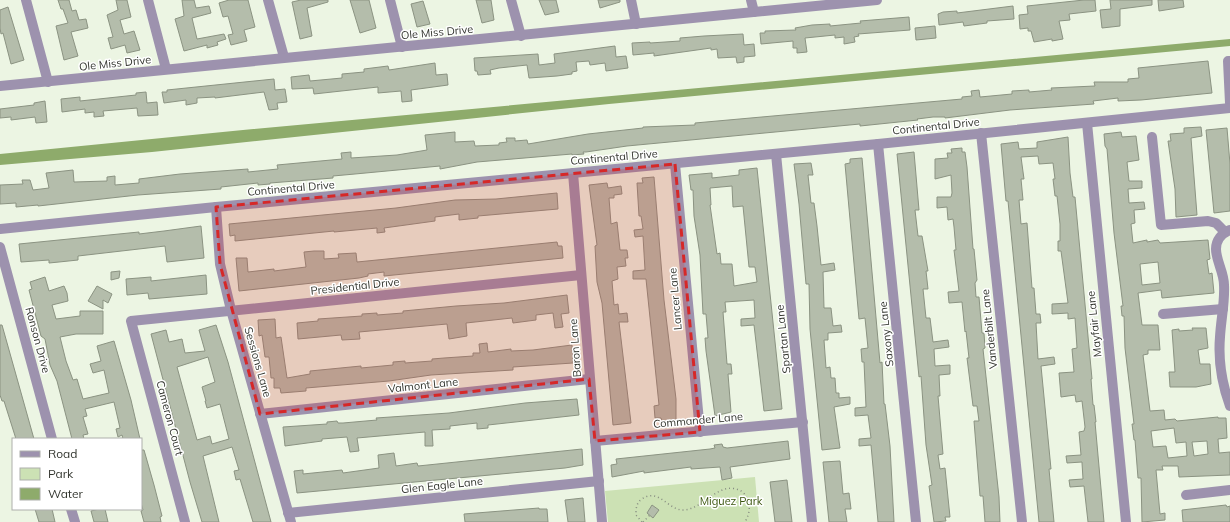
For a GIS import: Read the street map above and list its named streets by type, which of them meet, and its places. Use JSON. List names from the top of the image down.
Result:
{
  "streets": {
    "street": [
      "Ole Miss Drive",
      "Continental Drive",
      "Presidential Drive",
      "Lancer Lane",
      "Mayfair Lane",
      "Vanderbilt Lane",
      "Saxony Lane",
      "Spartan Lane",
      "Ronson Drive",
      "Baron Lane",
      "Sessions Lane",
      "Valmont Lane",
      "Cameron Court",
      "Commander Lane",
      "Glen Eagle Lane"
    ]
  },
  "crossings": [
    ["Continental Drive", "Lancer Lane"],
    ["Continental Drive", "Mayfair Lane"],
    ["Continental Drive", "Vanderbilt Lane"],
    ["Continental Drive", "Saxony Lane"],
    ["Continental Drive", "Spartan Lane"],
    ["Continental Drive", "Baron Lane"],
    ["Continental Drive", "Sessions Lane"],
    ["Presidential Drive", "Baron Lane"],
    ["Presidential Drive", "Sessions Lane"],
    ["Presidential Drive", "Cameron Court"],
    ["Lancer Lane", "Commander Lane"],
    ["Spartan Lane", "Commander Lane"],
    ["Baron Lane", "Valmont Lane"],
    ["Baron Lane", "Commander Lane"],
    ["Baron Lane", "Glen Eagle Lane"],
    ["Sessions Lane", "Valmont Lane"],
    ["Sessions Lane", "Glen Eagle Lane"]
  ],
  "parks": ["Miguez Park"],
  "legend": ["Road", "Park", "Water"]
}
